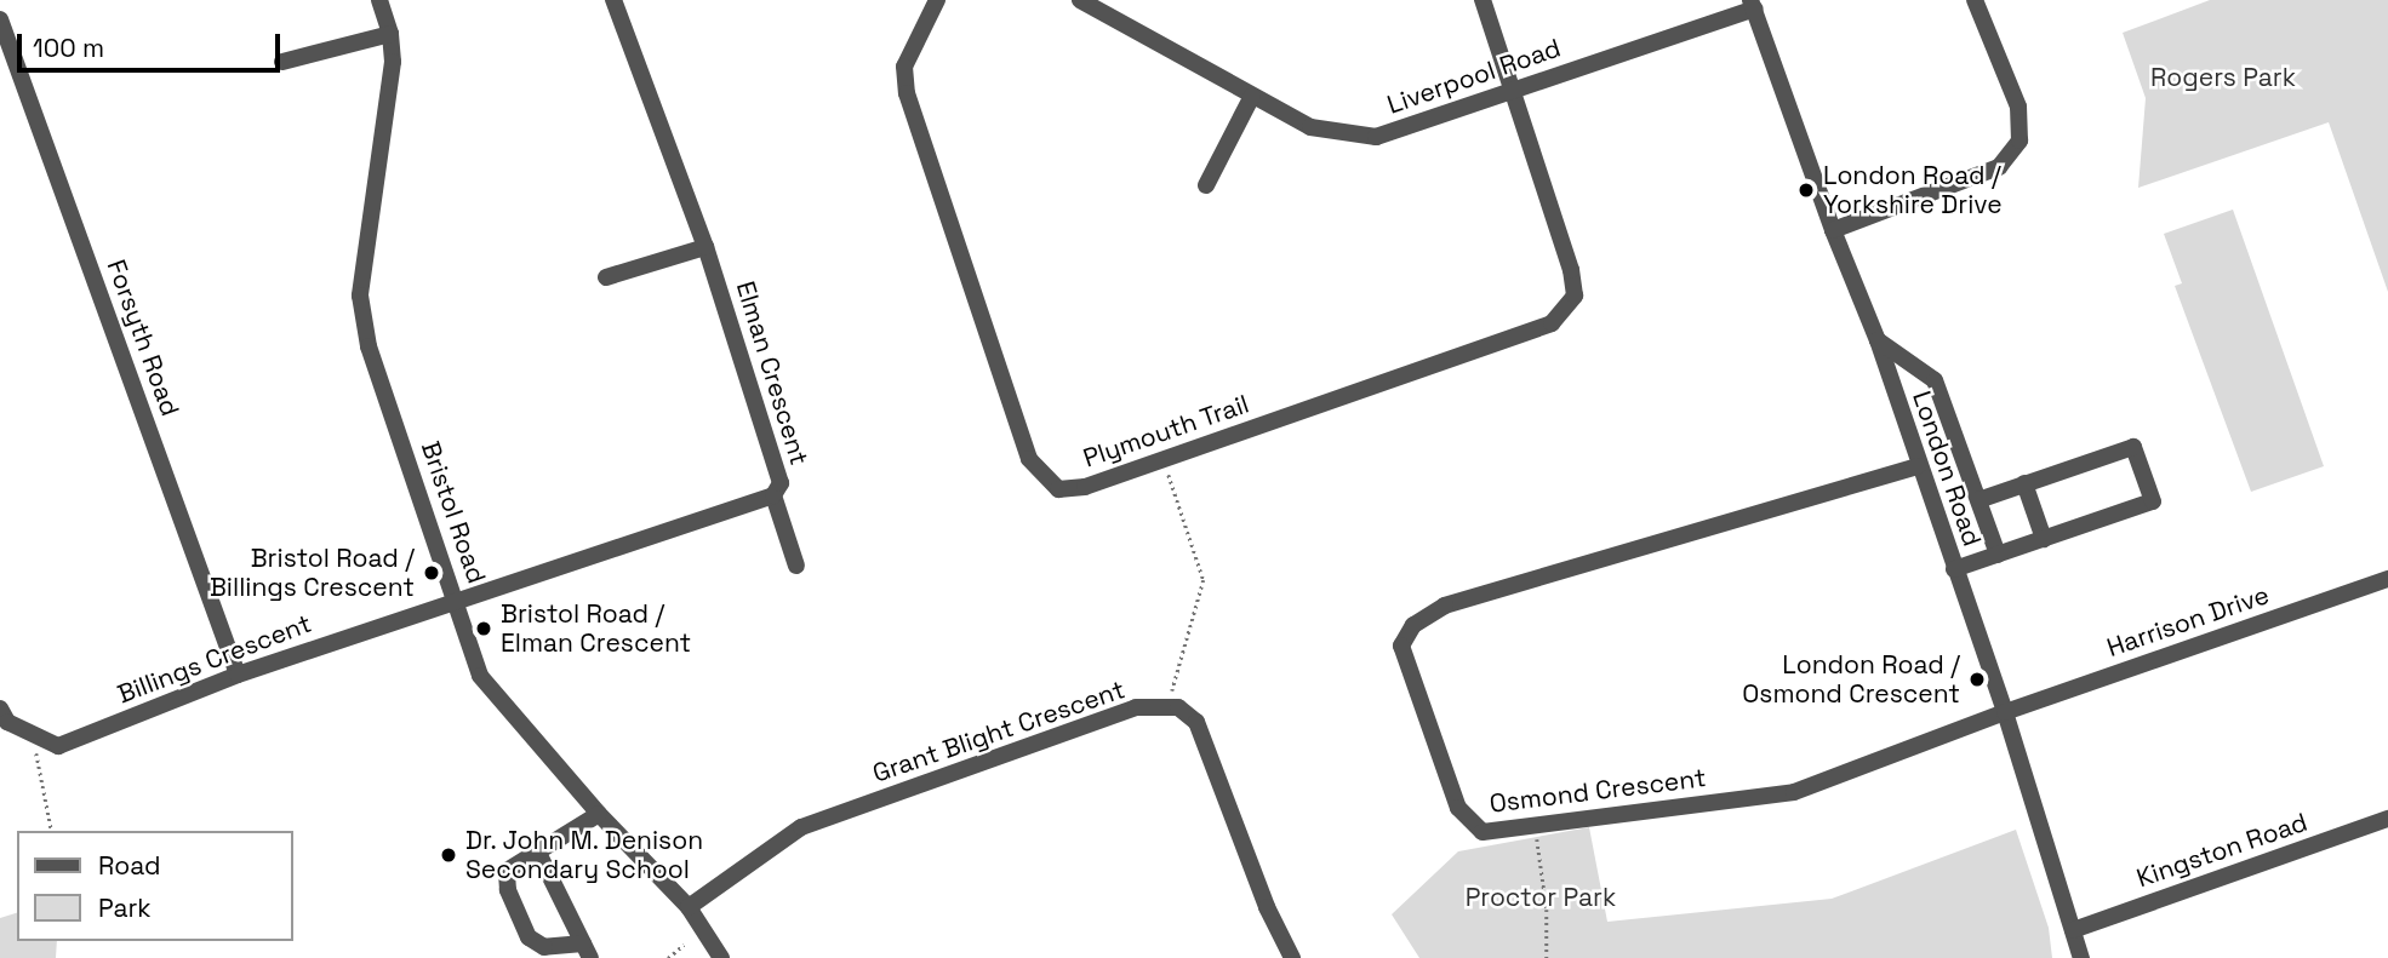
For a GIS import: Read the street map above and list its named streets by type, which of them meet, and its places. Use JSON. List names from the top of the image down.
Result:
{
  "streets": {
    "street": [
      "Liverpool Road",
      "Forsyth Road",
      "Elman Crescent",
      "Plymouth Trail",
      "London Road",
      "Bristol Road",
      "Harrison Drive",
      "Billings Crescent",
      "Grant Blight Crescent",
      "Osmond Crescent",
      "Kingston Road"
    ]
  },
  "crossings": [
    ["Liverpool Road", "Plymouth Trail"],
    ["Liverpool Road", "London Road"],
    ["Forsyth Road", "Billings Crescent"],
    ["Elman Crescent", "Bristol Road"],
    ["Elman Crescent", "Billings Crescent"],
    ["London Road", "Harrison Drive"],
    ["London Road", "Osmond Crescent"],
    ["London Road", "Kingston Road"],
    ["Bristol Road", "Billings Crescent"],
    ["Bristol Road", "Grant Blight Crescent"],
    ["Harrison Drive", "Osmond Crescent"]
  ],
  "parks": ["Rogers Park", "Proctor Park"],
  "places": [
    "London Road / Yorkshire Drive",
    "Bristol Road / Billings Crescent",
    "Bristol Road / Elman Crescent",
    "London Road / Osmond Crescent",
    "Dr. John M. Denison Secondary School"
  ],
  "legend": ["Road", "Park"],
  "scale_bar": "100 m"
}
